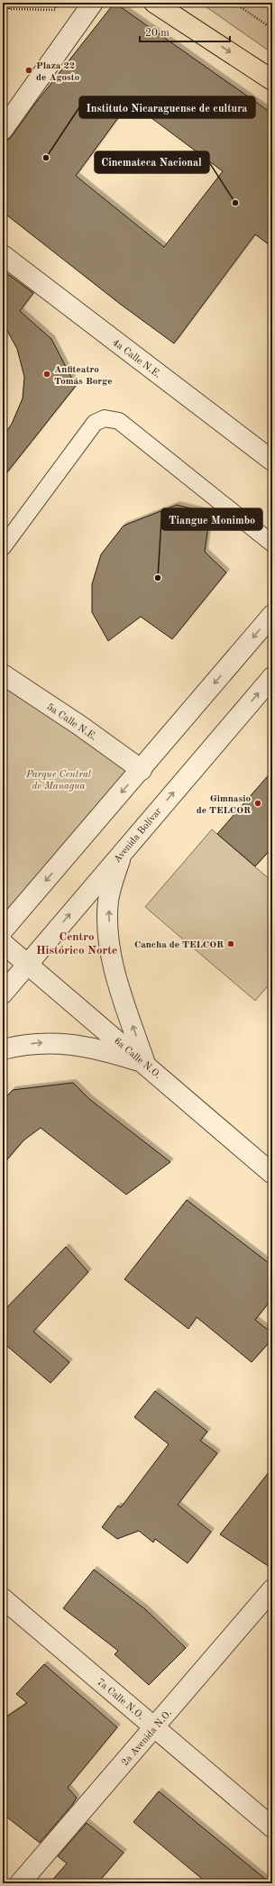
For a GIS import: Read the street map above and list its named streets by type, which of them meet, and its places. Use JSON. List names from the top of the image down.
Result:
{
  "streets": {
    "street": [
      "4a Calle N.E.",
      "5a Calle N.E.",
      "Avenida Bolívar",
      "6a Calle N.O.",
      "7a Calle N.O.",
      "2a Avenida N.O."
    ]
  },
  "crossings": [
    ["Avenida Bolívar", "6a Calle N.O."],
    ["7a Calle N.O.", "2a Avenida N.O."]
  ],
  "districts": ["Centro Histórico Norte"],
  "parks": ["Parque Central de Managua"],
  "places": [
    "Plaza 22 de Agosto",
    "Instituto Nicaraguense de cultura",
    "Cinemateca Nacional",
    "Anfiteatro Tomás Borge",
    "Tiangue Monimbo",
    "Gimnasio de TELCOR",
    "Cancha de TELCOR"
  ],
  "scale_bar": "20 m"
}
